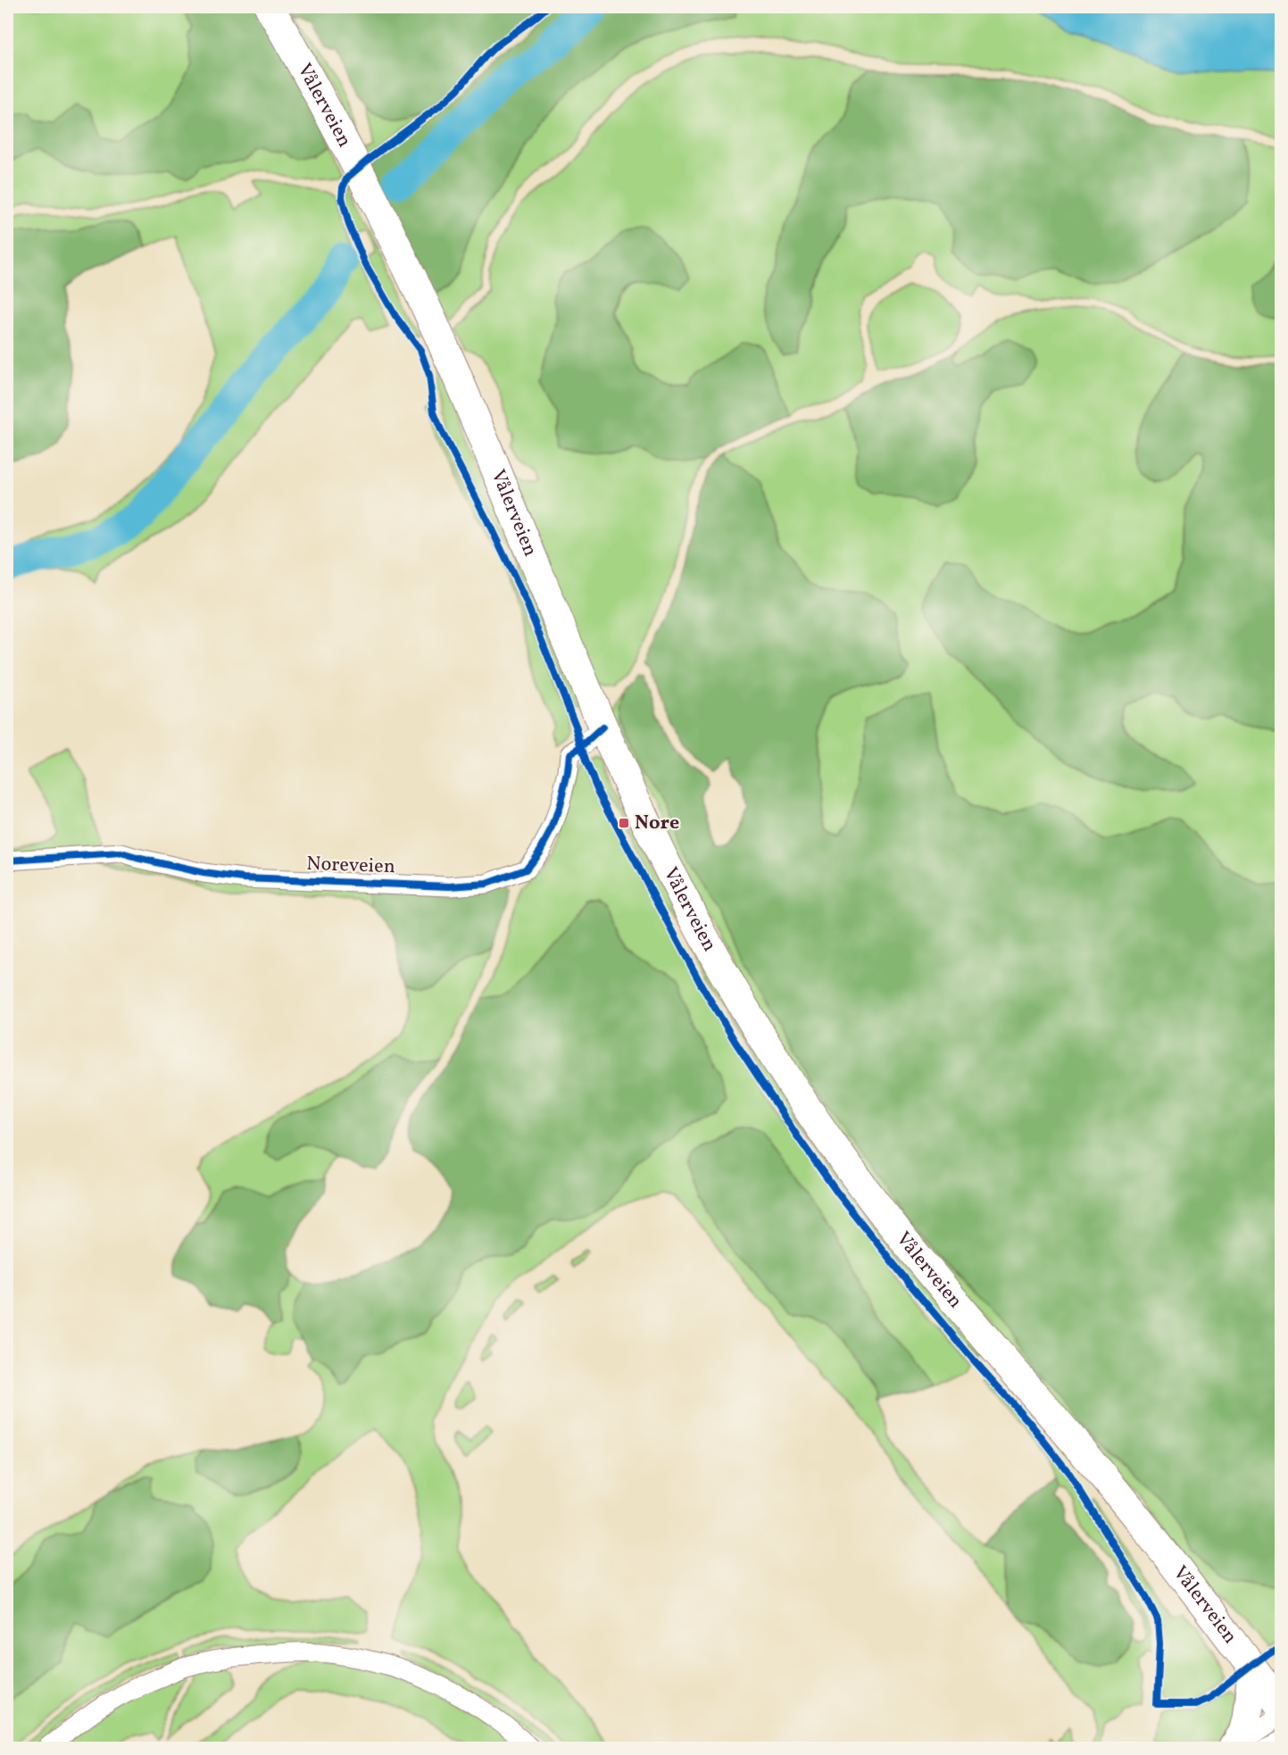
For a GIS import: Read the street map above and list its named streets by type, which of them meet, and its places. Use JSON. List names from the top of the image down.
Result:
{
  "streets": {
    "main road": ["Vålerveien"],
    "street": ["Noreveien"]
  },
  "crossings": [
    ["Vålerveien", "Noreveien"]
  ],
  "places": {
    "transit": ["Nore"]
  }
}
